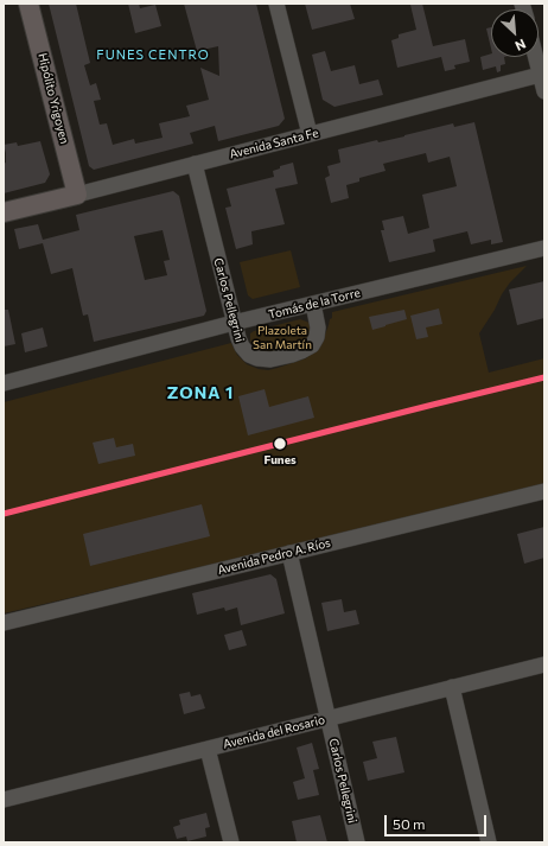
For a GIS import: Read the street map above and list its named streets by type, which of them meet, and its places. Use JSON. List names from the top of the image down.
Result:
{
  "streets": {
    "main road": ["Hipólito Yrigoyen", "Avenida Santa Fe"],
    "street": [
      "Carlos Pellegrini",
      "Tomás de la Torre",
      "Avenida Pedro A. Ríos",
      "Avenida del Rosario"
    ]
  },
  "crossings": [
    ["Hipólito Yrigoyen", "Avenida Santa Fe"],
    ["Avenida Santa Fe", "Carlos Pellegrini"],
    ["Carlos Pellegrini", "Tomás de la Torre"],
    ["Carlos Pellegrini", "Avenida Pedro A. Ríos"],
    ["Carlos Pellegrini", "Avenida del Rosario"]
  ],
  "districts": ["FUNES CENTRO", "ZONA 1"],
  "parks": ["Plazoleta San Martín"],
  "places": ["Funes"],
  "scale_bar": "50 m",
  "north": "bottom right"
}
